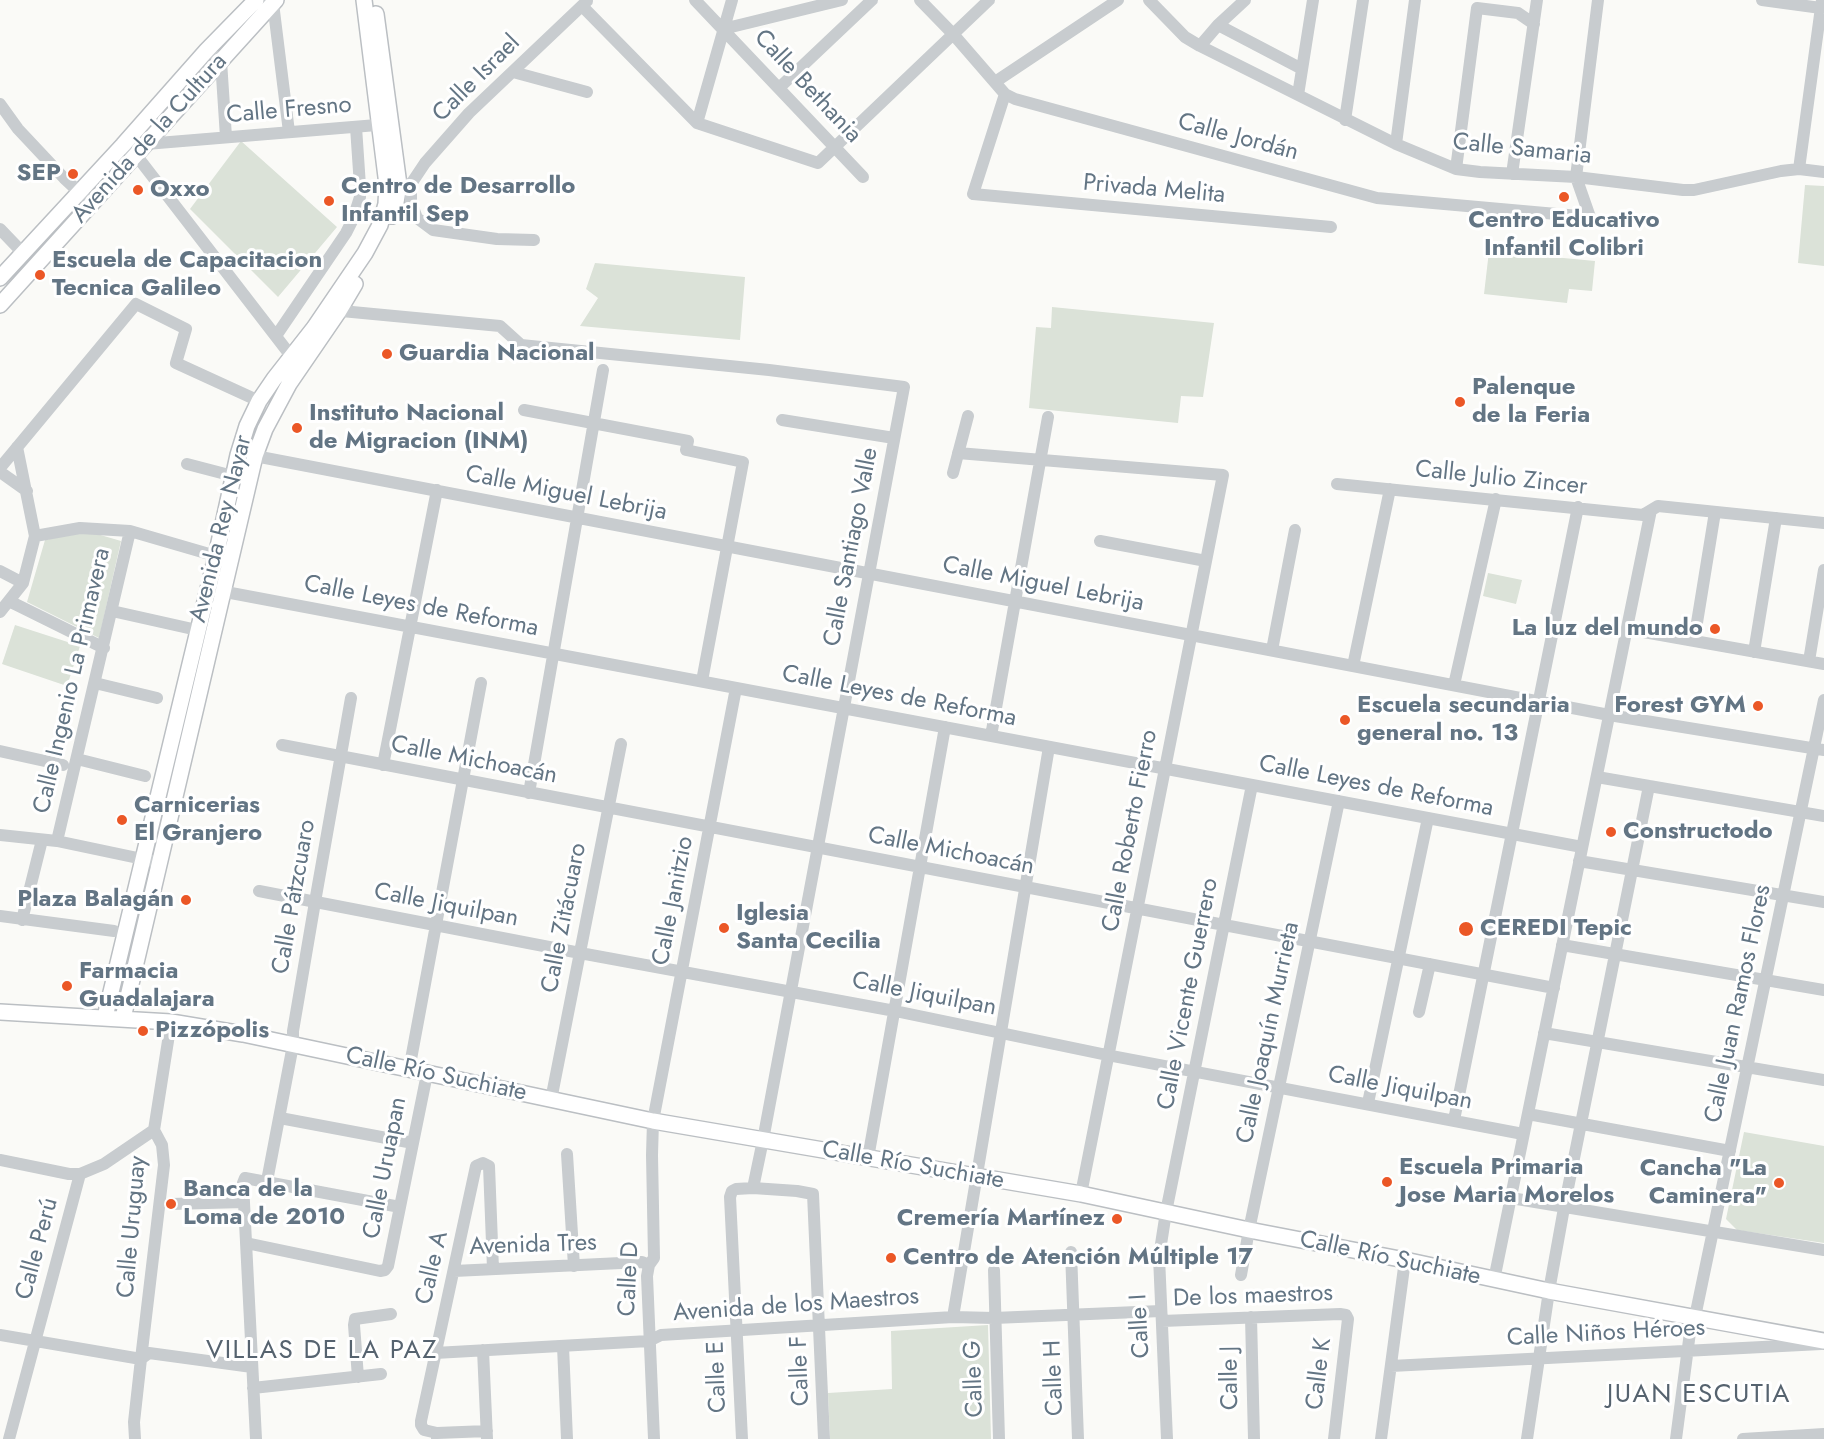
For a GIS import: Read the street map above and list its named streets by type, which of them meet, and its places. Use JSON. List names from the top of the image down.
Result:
{
  "streets": {
    "main road": ["Avenida de la Cultura", "Avenida Rey Nayar", "Calle Río Suchiate"],
    "street": [
      "Calle Israel",
      "Calle Bethania",
      "Calle Fresno",
      "Calle Jordán",
      "Calle Samaria",
      "Privada Melita",
      "Calle Julio Zincer",
      "Calle Miguel Lebrija",
      "Calle Santiago Valle",
      "Calle Leyes de Reforma",
      "Calle Ingenio La Primavera",
      "Calle Michoacán",
      "Calle Roberto Fierro",
      "Calle Pátzcuaro",
      "Calle Janitzio",
      "Calle Jiquilpan",
      "Calle Zitácuaro",
      "Calle Vicente Guerrero",
      "Calle Juan Ramos Flores",
      "Calle Joaquín Murrieta",
      "Calle Uruapan",
      "Calle Uruguay",
      "Avenida Tres",
      "Calle Perú",
      "Calle A",
      "Calle D",
      "De los maestros",
      "Avenida de los Maestros",
      "Calle I",
      "Calle Niños Héroes",
      "Calle F",
      "Calle K",
      "Calle E",
      "Calle H",
      "Calle J",
      "Calle G"
    ]
  },
  "crossings": [
    ["Calle Israel", "Avenida Rey Nayar"],
    ["Calle Fresno", "Avenida de la Cultura"],
    ["Calle Fresno", "Avenida Rey Nayar"],
    ["Calle Jordán", "Calle Samaria"],
    ["Calle Jordán", "Privada Melita"],
    ["Calle Miguel Lebrija", "Avenida Rey Nayar"],
    ["Calle Miguel Lebrija", "Calle Santiago Valle"],
    ["Calle Miguel Lebrija", "Calle Roberto Fierro"],
    ["Calle Miguel Lebrija", "Calle Juan Ramos Flores"],
    ["Avenida Rey Nayar", "Calle Santiago Valle"],
    ["Avenida Rey Nayar", "Calle Leyes de Reforma"],
    ["Avenida Rey Nayar", "Calle Río Suchiate"],
    ["Calle Santiago Valle", "Calle Leyes de Reforma"],
    ["Calle Santiago Valle", "Calle Michoacán"],
    ["Calle Santiago Valle", "Calle Jiquilpan"],
    ["Calle Santiago Valle", "Calle Río Suchiate"],
    ["Calle Leyes de Reforma", "Calle Roberto Fierro"],
    ["Calle Leyes de Reforma", "Calle Janitzio"],
    ["Calle Leyes de Reforma", "Calle Vicente Guerrero"],
    ["Calle Leyes de Reforma", "Calle Joaquín Murrieta"],
    ["Calle Michoacán", "Calle Roberto Fierro"],
    ["Calle Michoacán", "Calle Pátzcuaro"],
    ["Calle Michoacán", "Calle Janitzio"],
    ["Calle Michoacán", "Calle Zitácuaro"],
    ["Calle Michoacán", "Calle Vicente Guerrero"],
    ["Calle Michoacán", "Calle Joaquín Murrieta"],
    ["Calle Michoacán", "Calle Uruapan"],
    ["Calle Roberto Fierro", "Calle Jiquilpan"],
    ["Calle Roberto Fierro", "Calle Río Suchiate"],
    ["Calle Pátzcuaro", "Calle Jiquilpan"],
    ["Calle Pátzcuaro", "Calle Río Suchiate"],
    ["Calle Janitzio", "Calle Jiquilpan"],
    ["Calle Janitzio", "Calle Río Suchiate"],
    ["Calle Janitzio", "Calle D"],
    ["Calle Jiquilpan", "Calle Zitácuaro"],
    ["Calle Jiquilpan", "Calle Vicente Guerrero"],
    ["Calle Jiquilpan", "Calle Joaquín Murrieta"],
    ["Calle Jiquilpan", "Calle Uruapan"],
    ["Calle Zitácuaro", "Calle Río Suchiate"],
    ["Calle Vicente Guerrero", "Calle Río Suchiate"],
    ["Calle Vicente Guerrero", "Calle I"],
    ["Calle Juan Ramos Flores", "Calle Río Suchiate"],
    ["Calle Juan Ramos Flores", "Calle Niños Héroes"],
    ["Calle Joaquín Murrieta", "Calle Río Suchiate"],
    ["Calle Río Suchiate", "Calle Uruapan"],
    ["Calle Río Suchiate", "Calle Uruguay"],
    ["Calle Río Suchiate", "Calle D"],
    ["Calle Río Suchiate", "Calle I"],
    ["Calle Río Suchiate", "Calle Niños Héroes"],
    ["Avenida Tres", "Calle A"],
    ["Avenida Tres", "Calle D"],
    ["Calle A", "Avenida de los Maestros"],
    ["Calle D", "Avenida de los Maestros"],
    ["De los maestros", "Avenida de los Maestros"],
    ["De los maestros", "Calle I"],
    ["De los maestros", "Calle K"],
    ["De los maestros", "Calle J"],
    ["Avenida de los Maestros", "Calle I"],
    ["Avenida de los Maestros", "Calle F"],
    ["Avenida de los Maestros", "Calle E"],
    ["Avenida de los Maestros", "Calle H"],
    ["Avenida de los Maestros", "Calle G"],
    ["Calle F", "Calle E"]
  ],
  "districts": ["VILLAS DE LA PAZ", "JUAN ESCUTIA"],
  "places": [
    "SEP",
    "Oxxo",
    "Centro Educativo Infantil Colibri",
    "Centro de Desarrollo Infantil Sep",
    "Escuela de Capacitacion Tecnica Galileo",
    "Guardia Nacional",
    "Palenque de la Feria",
    "Instituto Nacional de Migracion (INM)",
    "La luz del mundo",
    "Forest GYM",
    "Escuela secundaria general no. 13",
    "Carnicerias El Granjero",
    "Constructodo",
    "Plaza Balagán",
    "Iglesia Santa Cecilia",
    "CEREDI Tepic",
    "Farmacia Guadalajara",
    "Pizzópolis",
    "Escuela Primaria Jose Maria Morelos",
    "Cancha \"La Caminera\"",
    "Banca de la Loma de 2010",
    "Cremería Martínez",
    "Centro de Atención Múltiple 17"
  ]
}
